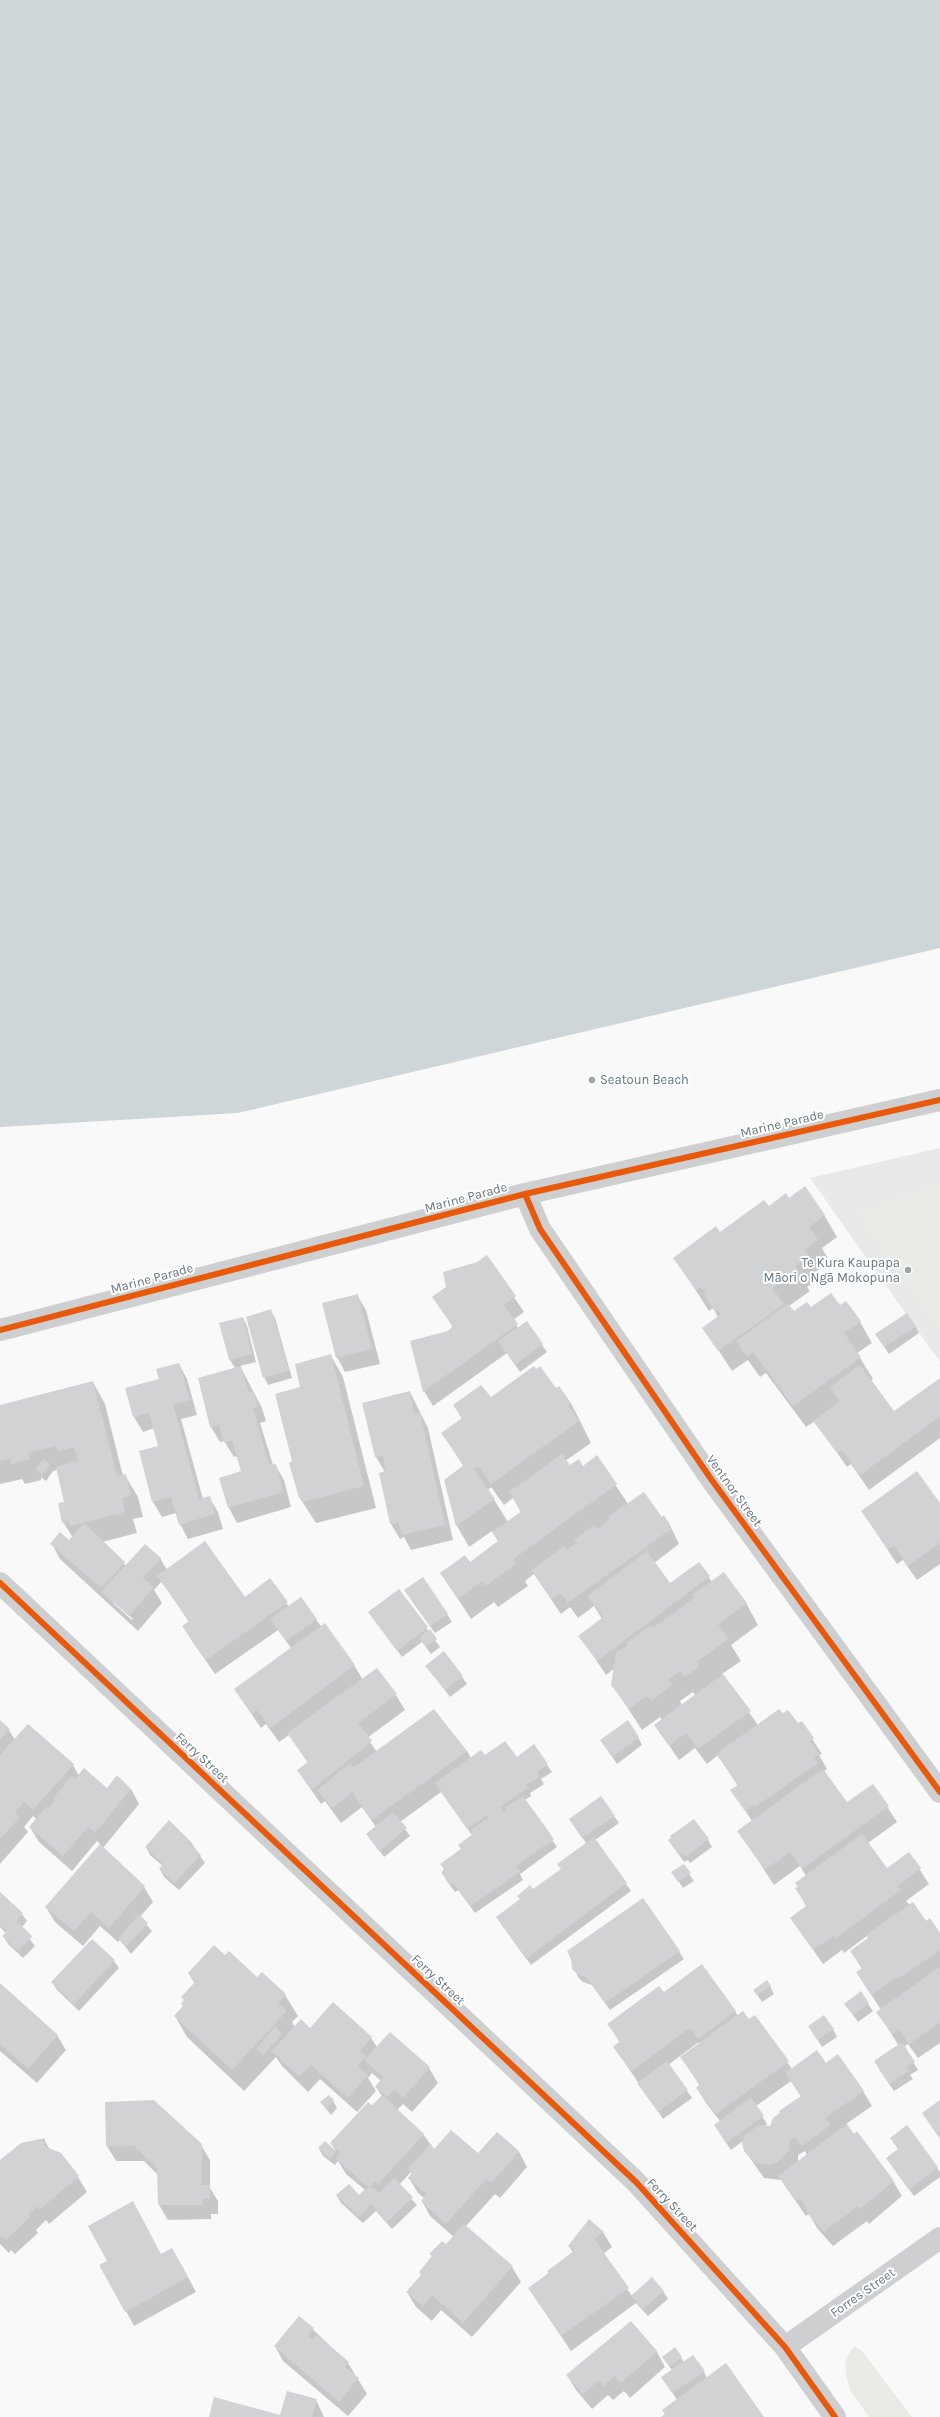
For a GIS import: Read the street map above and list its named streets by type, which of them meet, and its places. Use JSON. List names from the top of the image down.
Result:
{
  "streets": {
    "street": [
      "Marine Parade",
      "Ventnor Street",
      "Ferry Street",
      "Forres Street"
    ]
  },
  "crossings": [
    ["Marine Parade", "Ventnor Street"],
    ["Ferry Street", "Forres Street"]
  ],
  "places": ["Seatoun Beach", "Te Kura Kaupapa Māori o Ngā Mokopuna"]
}
